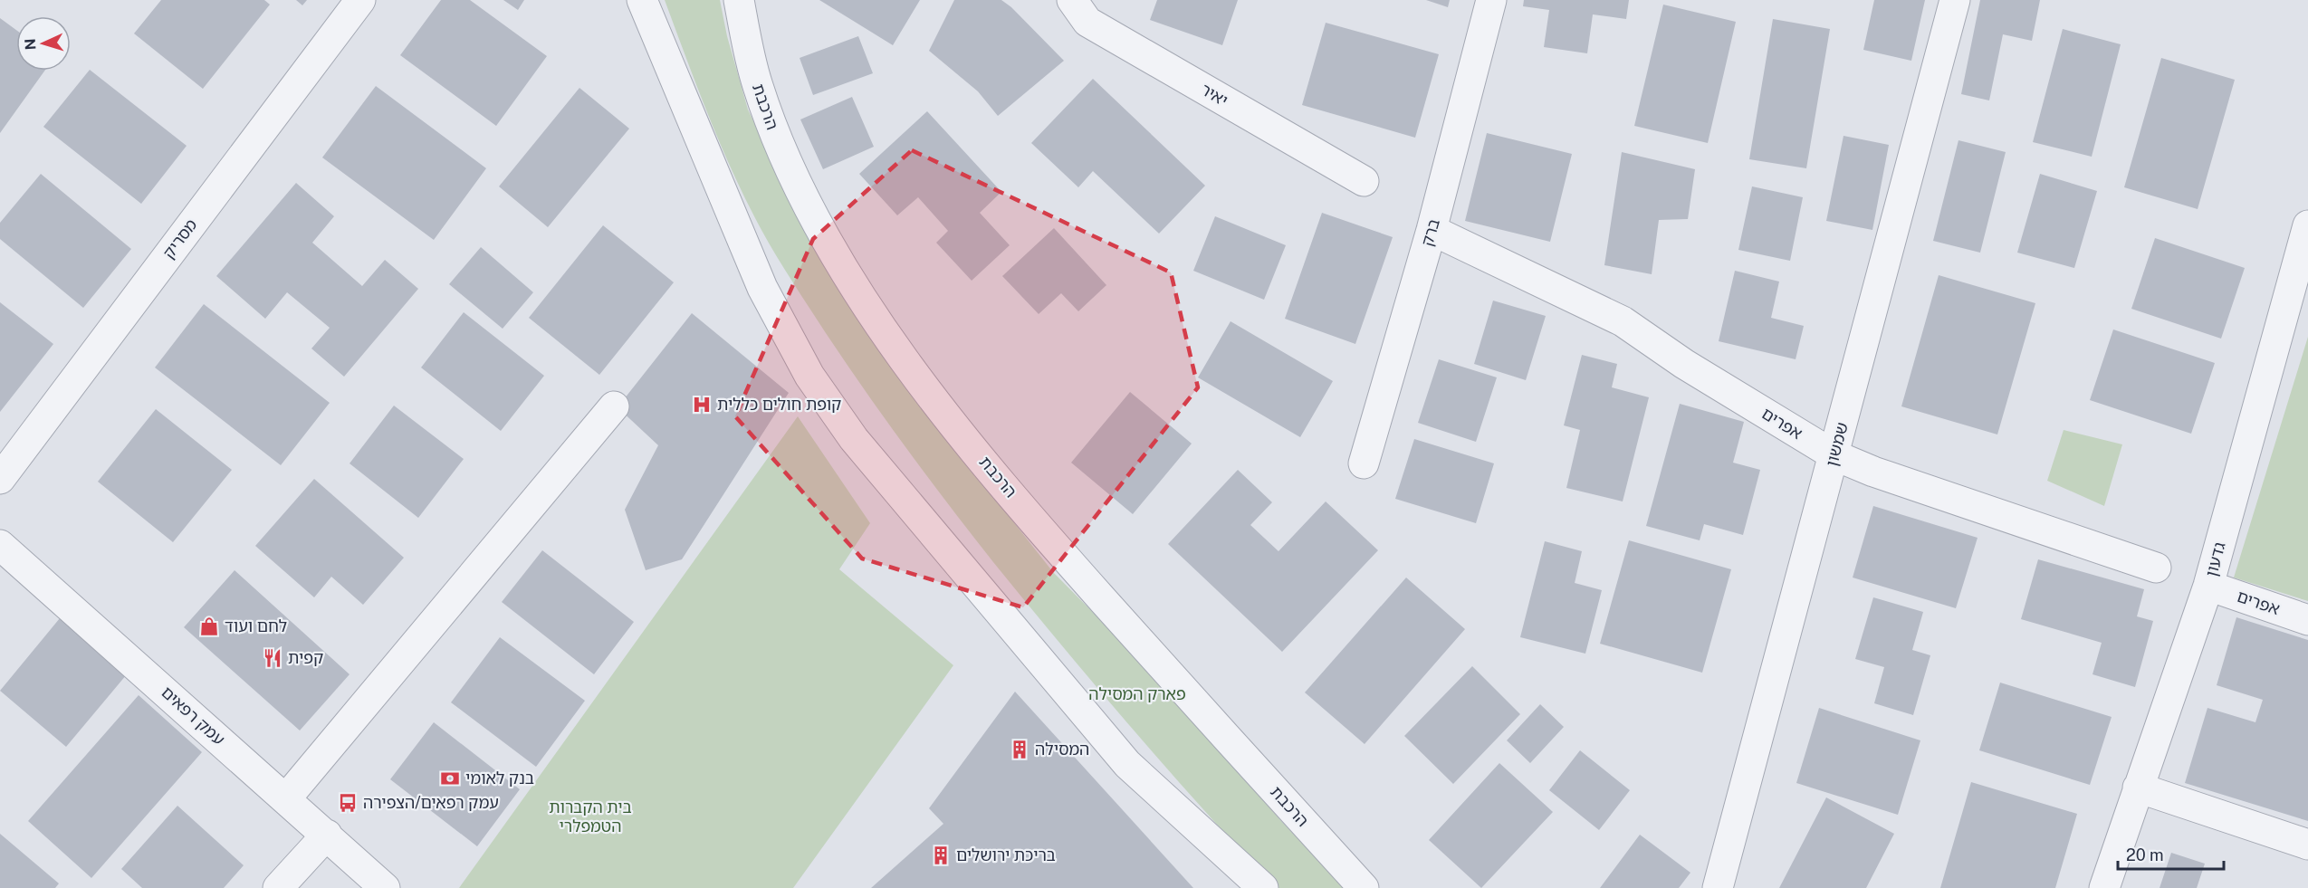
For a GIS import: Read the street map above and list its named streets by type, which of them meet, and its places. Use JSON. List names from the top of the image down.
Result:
{
  "streets": {
    "street": [
      "יאיר",
      "הרכבת",
      "ברק",
      "מסריק",
      "אפרים",
      "שמשון",
      "גדעון",
      "עמק רפאים"
    ]
  },
  "crossings": [
    ["ברק", "אפרים"],
    ["אפרים", "שמשון"],
    ["אפרים", "גדעון"]
  ],
  "parks": ["פארק המסילה", "בית הקברות הטמפלרי"],
  "places": {
    "hospital": ["קופת חולים כללית"],
    "shop": ["לחם ועוד"],
    "restaurant": ["קפית"],
    "building": ["המסילה", "בריכת ירושלים"],
    "bank": ["בנק לאומי"],
    "bus stop": ["עמק רפאים/הצפירה"]
  },
  "scale_bar": "20 m",
  "north": "left"
}
